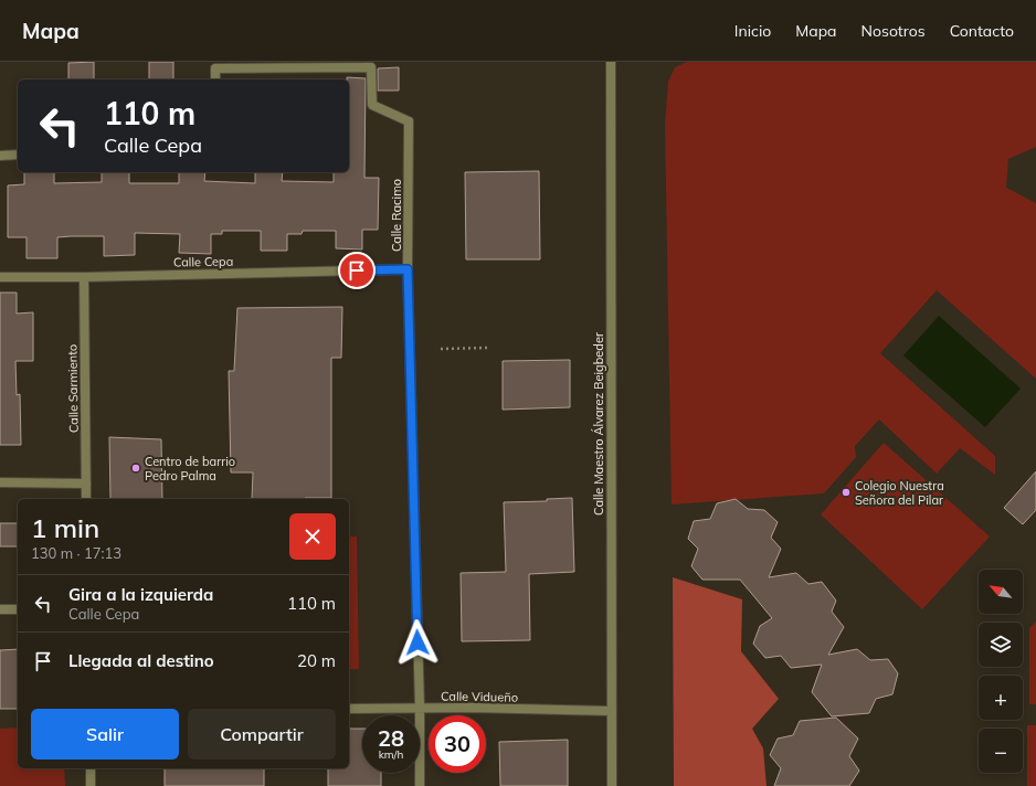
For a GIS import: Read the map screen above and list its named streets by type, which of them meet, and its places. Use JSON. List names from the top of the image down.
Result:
{
  "streets": {
    "street": [
      "Calle Racimo",
      "Calle Cepa",
      "Calle Sarmiento",
      "Calle Maestro Álvarez Beigbeder",
      "Calle Vidueño"
    ]
  },
  "crossings": [
    ["Calle Racimo", "Calle Cepa"],
    ["Calle Racimo", "Calle Vidueño"],
    ["Calle Cepa", "Calle Sarmiento"],
    ["Calle Maestro Álvarez Beigbeder", "Calle Vidueño"]
  ],
  "places": ["Centro de barrio Pedro Palma", "Colegio Nuestra Señora del Pilar"],
  "north": "top left",
  "page": {
    "header": "Mapa",
    "nav": [
      "Inicio",
      "Mapa",
      "Nosotros",
      "Contacto"
    ],
    "turn": ["110 m", "Calle Cepa"],
    "heading": ["1 min", "130 m · 17:13"],
    "map_buttons": ["+", "−"],
    "list": [
      {
        "name": "Gira a la izquierda",
        "note": "Calle Cepa",
        "value": "110 m"
      },
      {
        "name": "Llegada al destino",
        "value": "20 m"
      }
    ],
    "buttons": ["Salir", "Compartir"],
    "speed": "28 km/h",
    "limit": "30"
  }
}
